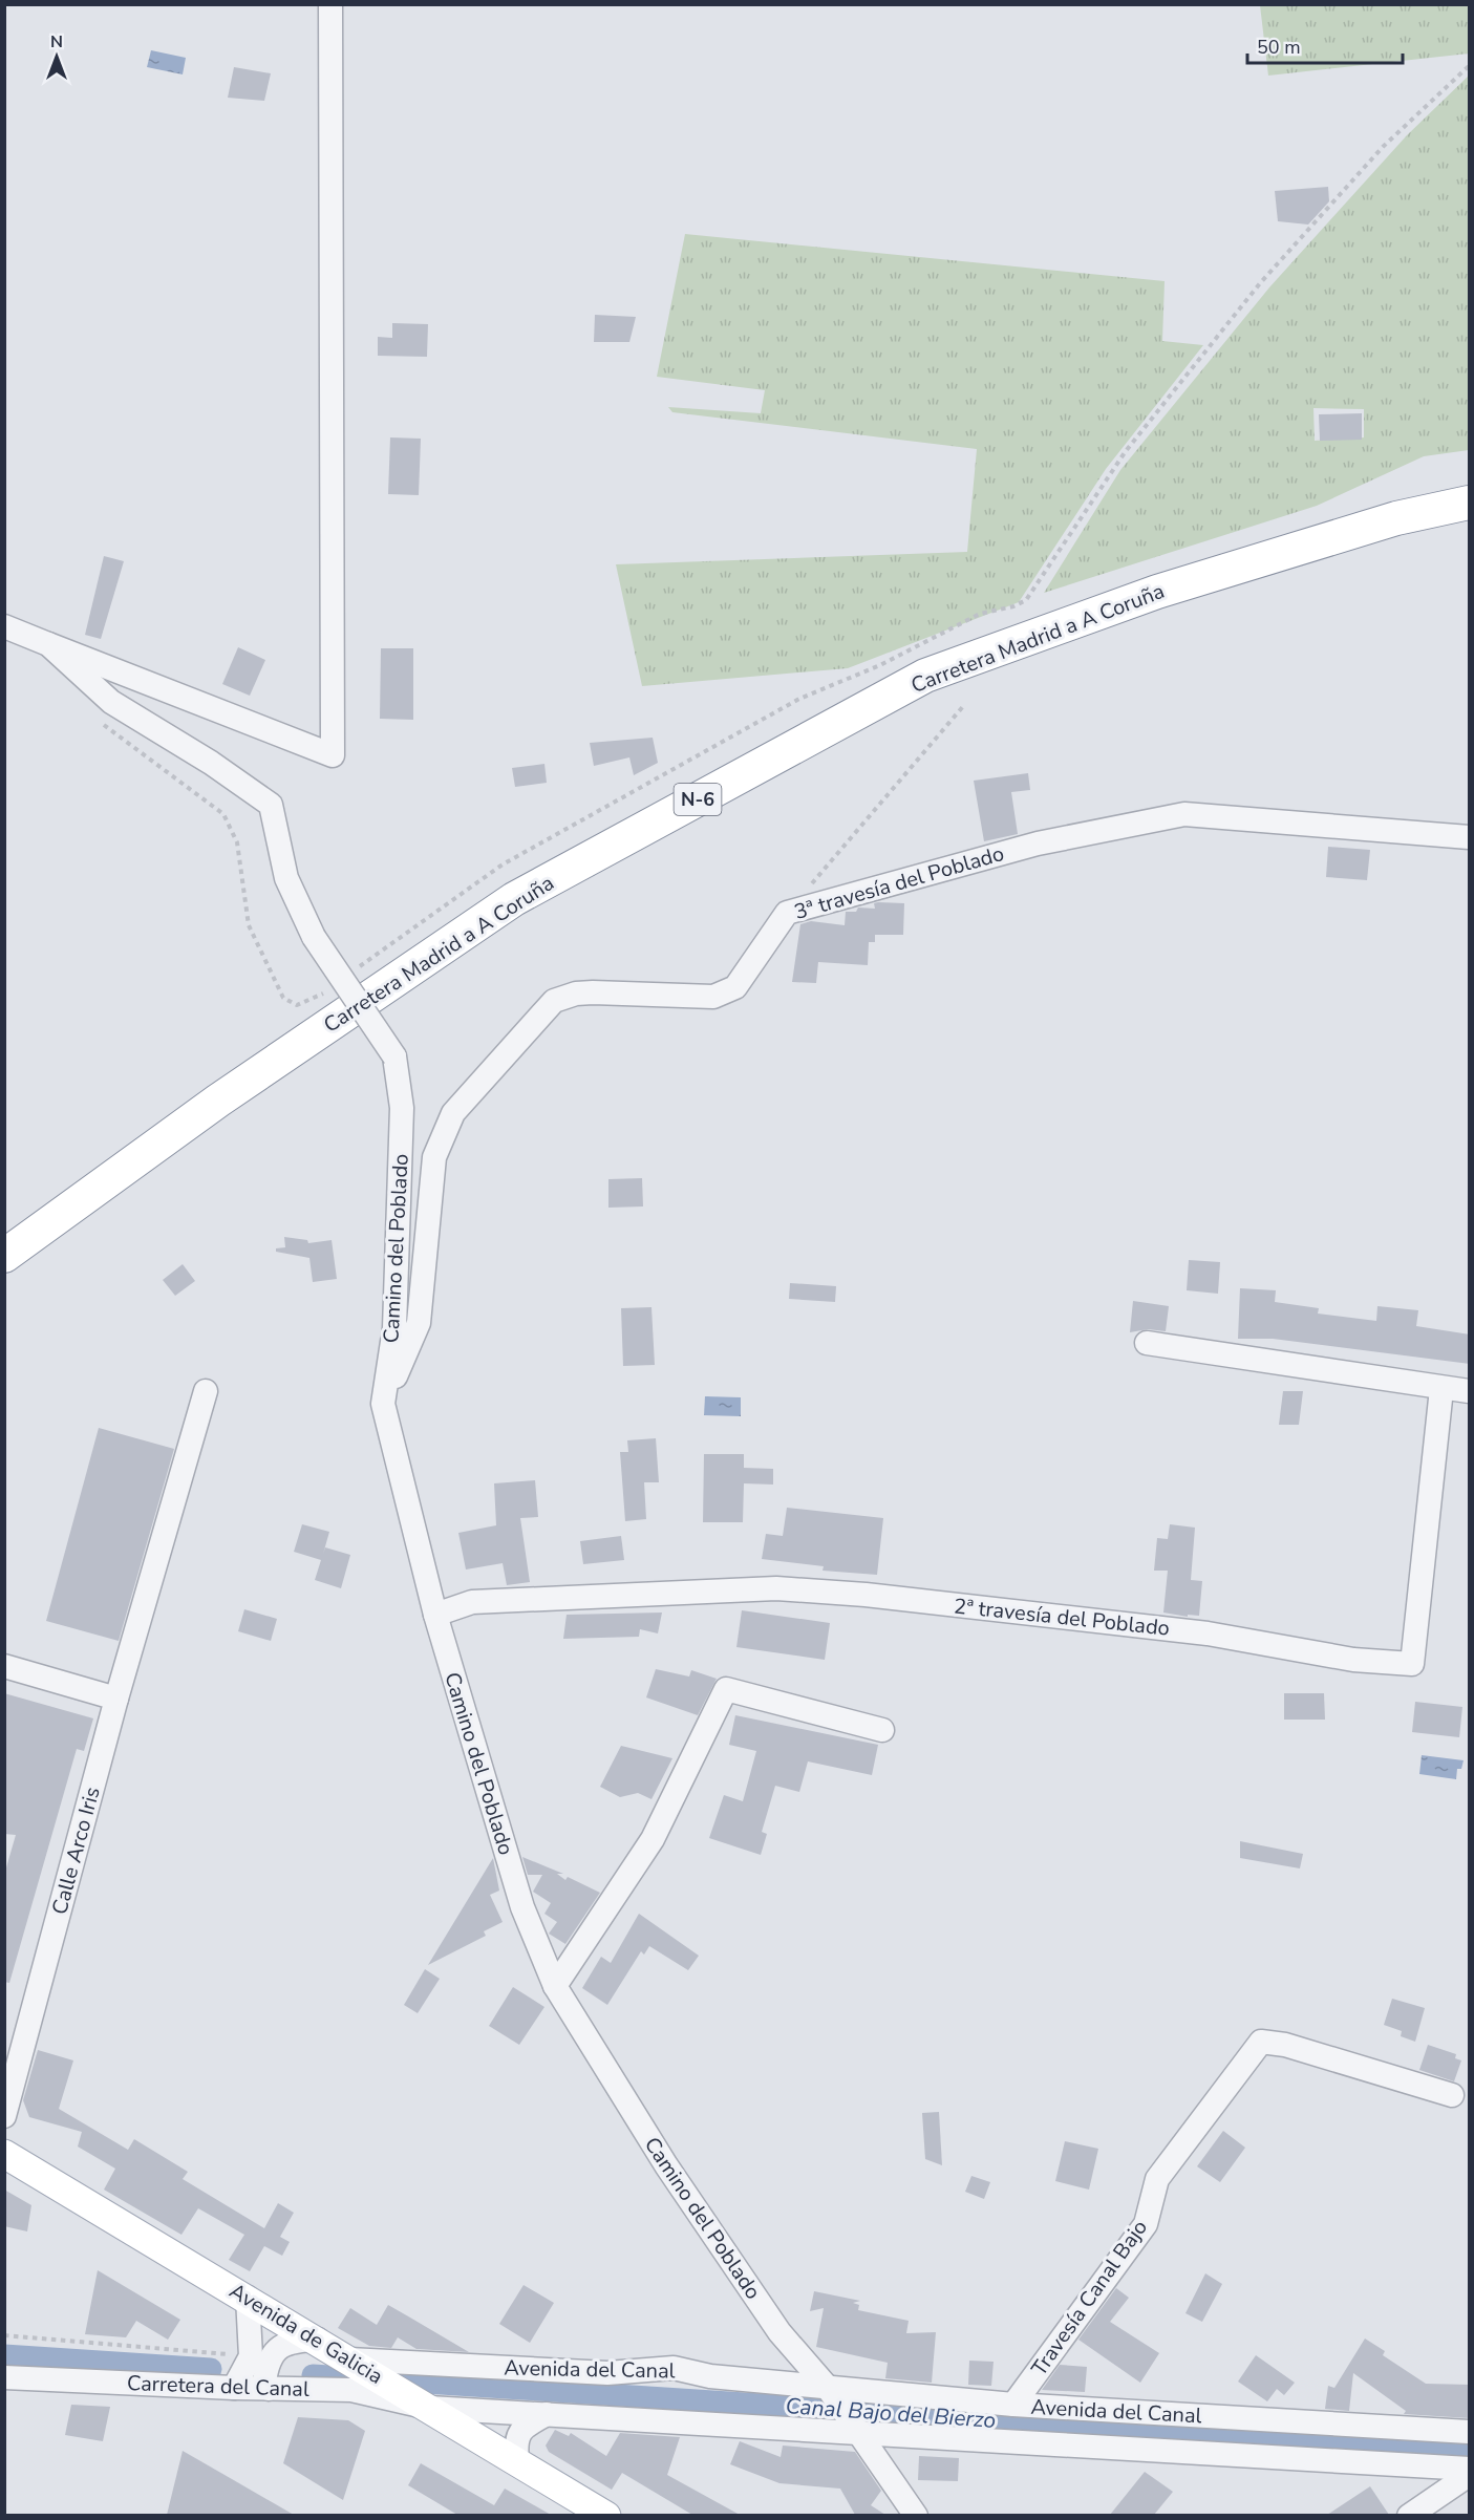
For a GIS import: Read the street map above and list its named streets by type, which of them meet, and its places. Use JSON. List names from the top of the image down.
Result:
{
  "streets": {
    "highway": ["Carretera Madrid a A Coruña", "N-6"],
    "main road": ["Avenida de Galicia"],
    "street": [
      "3ª travesía del Poblado",
      "Camino del Poblado",
      "2ª travesía del Poblado",
      "Calle Arco Iris",
      "Travesía Canal Bajo",
      "Avenida del Canal",
      "Carretera del Canal"
    ]
  },
  "crossings": [
    ["3ª travesía del Poblado", "Camino del Poblado"],
    ["Camino del Poblado", "2ª travesía del Poblado"],
    ["Camino del Poblado", "Avenida del Canal"],
    ["Travesía Canal Bajo", "Avenida del Canal"],
    ["Avenida de Galicia", "Avenida del Canal"],
    ["Avenida de Galicia", "Carretera del Canal"],
    ["Avenida del Canal", "Carretera del Canal"]
  ],
  "water": ["Canal Bajo del Bierzo"],
  "scale_bar": "50 m",
  "north": "top"
}
